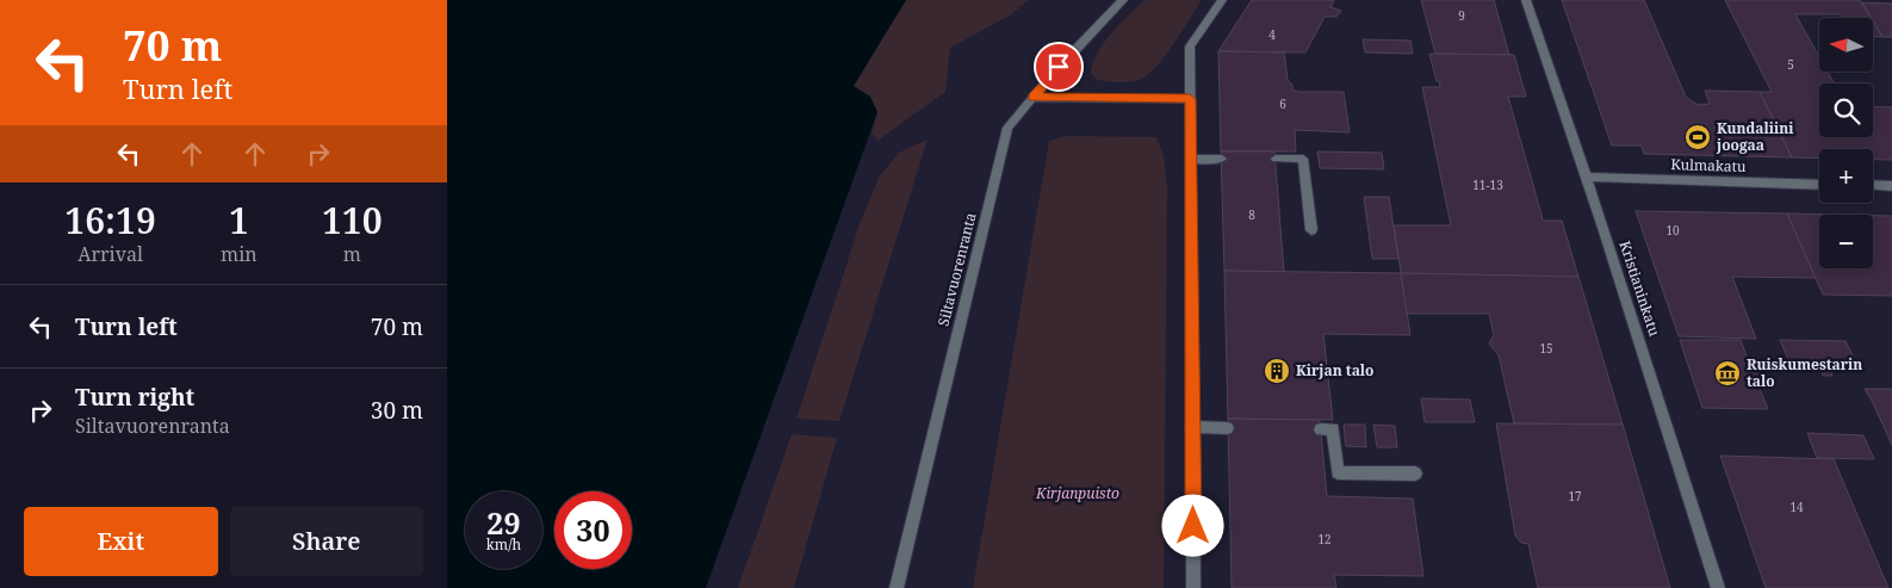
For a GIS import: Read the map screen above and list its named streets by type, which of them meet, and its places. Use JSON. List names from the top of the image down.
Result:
{
  "streets": {
    "street": ["Kulmakatu", "Siltavuorenranta", "Kristianinkatu"]
  },
  "crossings": [
    ["Kulmakatu", "Kristianinkatu"]
  ],
  "parks": ["Kirjanpuisto"],
  "places": {
    "sports": ["Kundaliini joogaa"],
    "building": ["Kirjan talo"],
    "museum": ["Ruiskumestarin talo"]
  },
  "house_numbers": [
    "9",
    "4",
    "5",
    "6",
    "11-13",
    "8",
    "10",
    "15",
    "17",
    "14",
    "12"
  ],
  "north": "left",
  "page": {
    "turn": ["70 m", "Turn left"],
    "map_buttons": ["+", "−"],
    "eta": [
      "16:19",
      "Arrival",
      "1",
      "min",
      "110",
      "m"
    ],
    "list": [
      {
        "name": "Turn left",
        "value": "70 m"
      },
      {
        "name": "Turn right",
        "note": "Siltavuorenranta",
        "value": "30 m"
      }
    ],
    "speed": "29 km/h",
    "limit": "30",
    "buttons": ["Exit", "Share"]
  }
}
